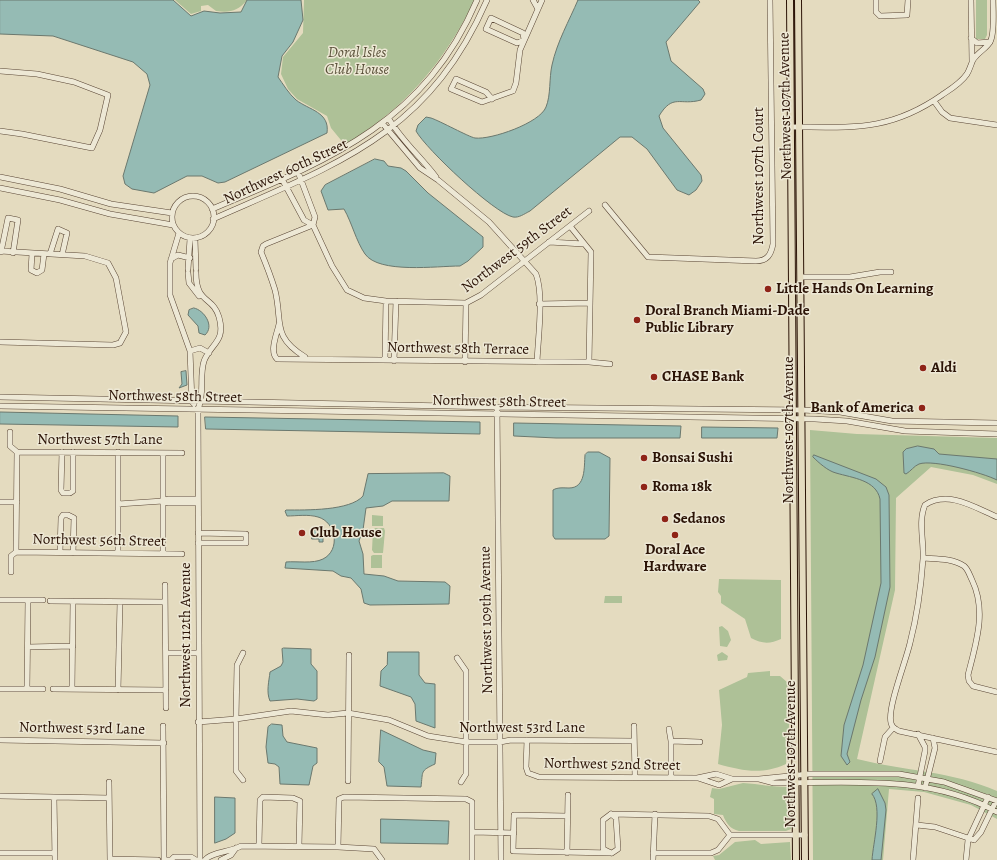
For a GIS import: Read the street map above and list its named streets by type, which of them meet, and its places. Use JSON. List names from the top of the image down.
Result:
{
  "streets": {
    "main road": ["Northwest 107th Avenue"],
    "street": [
      "Northwest 60th Street",
      "Northwest 107th Court",
      "Northwest 59th Street",
      "Northwest 58th Terrace",
      "Northwest 58th Street",
      "Northwest 57th Lane",
      "Northwest 56th Street",
      "Northwest 109th Avenue",
      "Northwest 112th Avenue",
      "Northwest 53rd Lane",
      "Northwest 52nd Street"
    ]
  },
  "crossings": [
    ["Northwest 107th Avenue", "Northwest 58th Street"],
    ["Northwest 107th Avenue", "Northwest 52nd Street"],
    ["Northwest 60th Street", "Northwest 112th Avenue"],
    ["Northwest 58th Street", "Northwest 109th Avenue"],
    ["Northwest 58th Street", "Northwest 112th Avenue"],
    ["Northwest 109th Avenue", "Northwest 53rd Lane"],
    ["Northwest 112th Avenue", "Northwest 53rd Lane"],
    ["Northwest 53rd Lane", "Northwest 52nd Street"]
  ],
  "parks": ["Doral Isles Club House"],
  "places": [
    "Little Hands On Learning",
    "Doral Branch Miami-Dade Public Library",
    "Aldi",
    "CHASE Bank",
    "Bank of America",
    "Bonsai Sushi",
    "Roma 18k",
    "Sedanos",
    "Club House",
    "Doral Ace Hardware"
  ]
}
